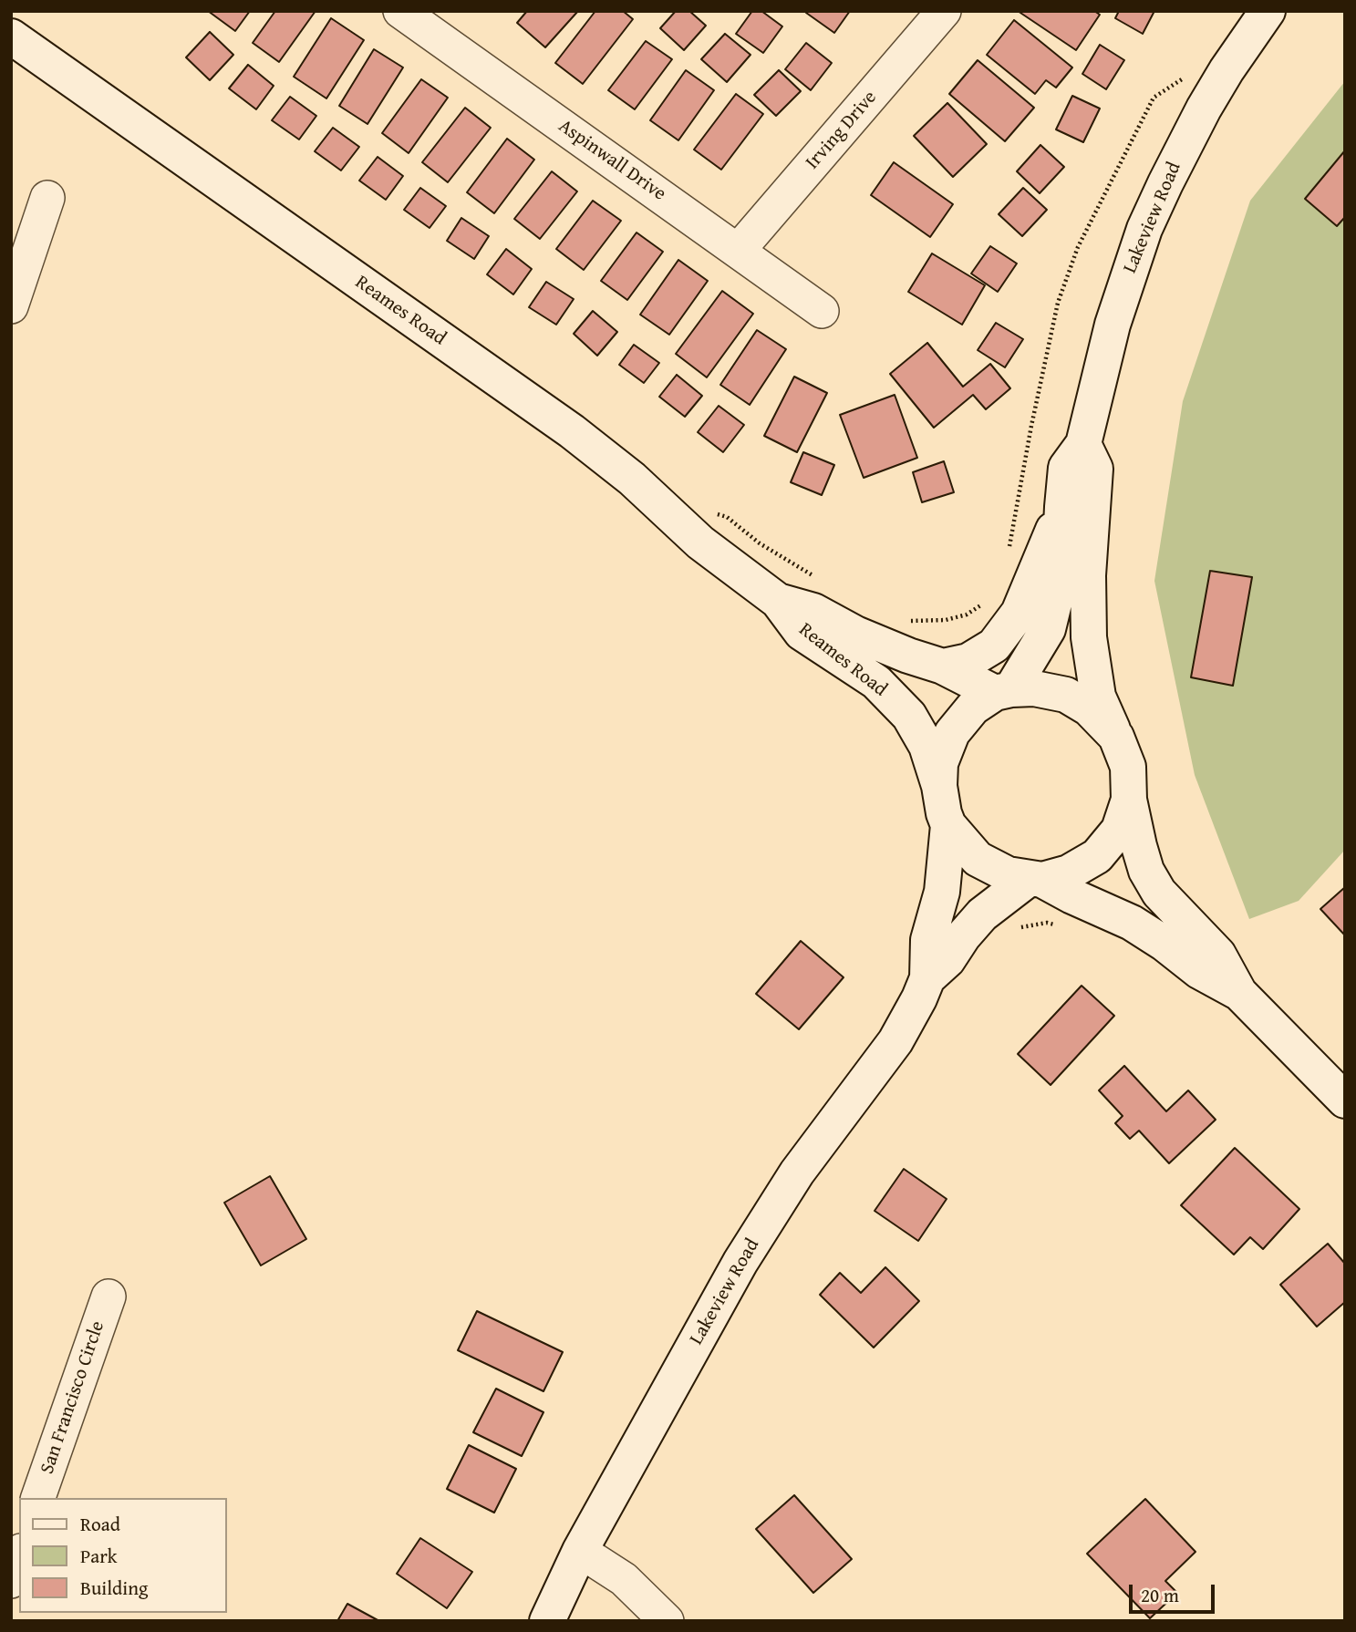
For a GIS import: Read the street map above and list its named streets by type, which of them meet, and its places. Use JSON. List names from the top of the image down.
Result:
{
  "streets": {
    "main road": ["Lakeview Road", "Reames Road"],
    "street": ["Irving Drive", "Aspinwall Drive", "San Francisco Circle"]
  },
  "crossings": [
    ["Irving Drive", "Aspinwall Drive"],
    ["Lakeview Road", "Reames Road"]
  ],
  "legend": ["Road", "Park", "Building"],
  "scale_bar": "20 m"
}
